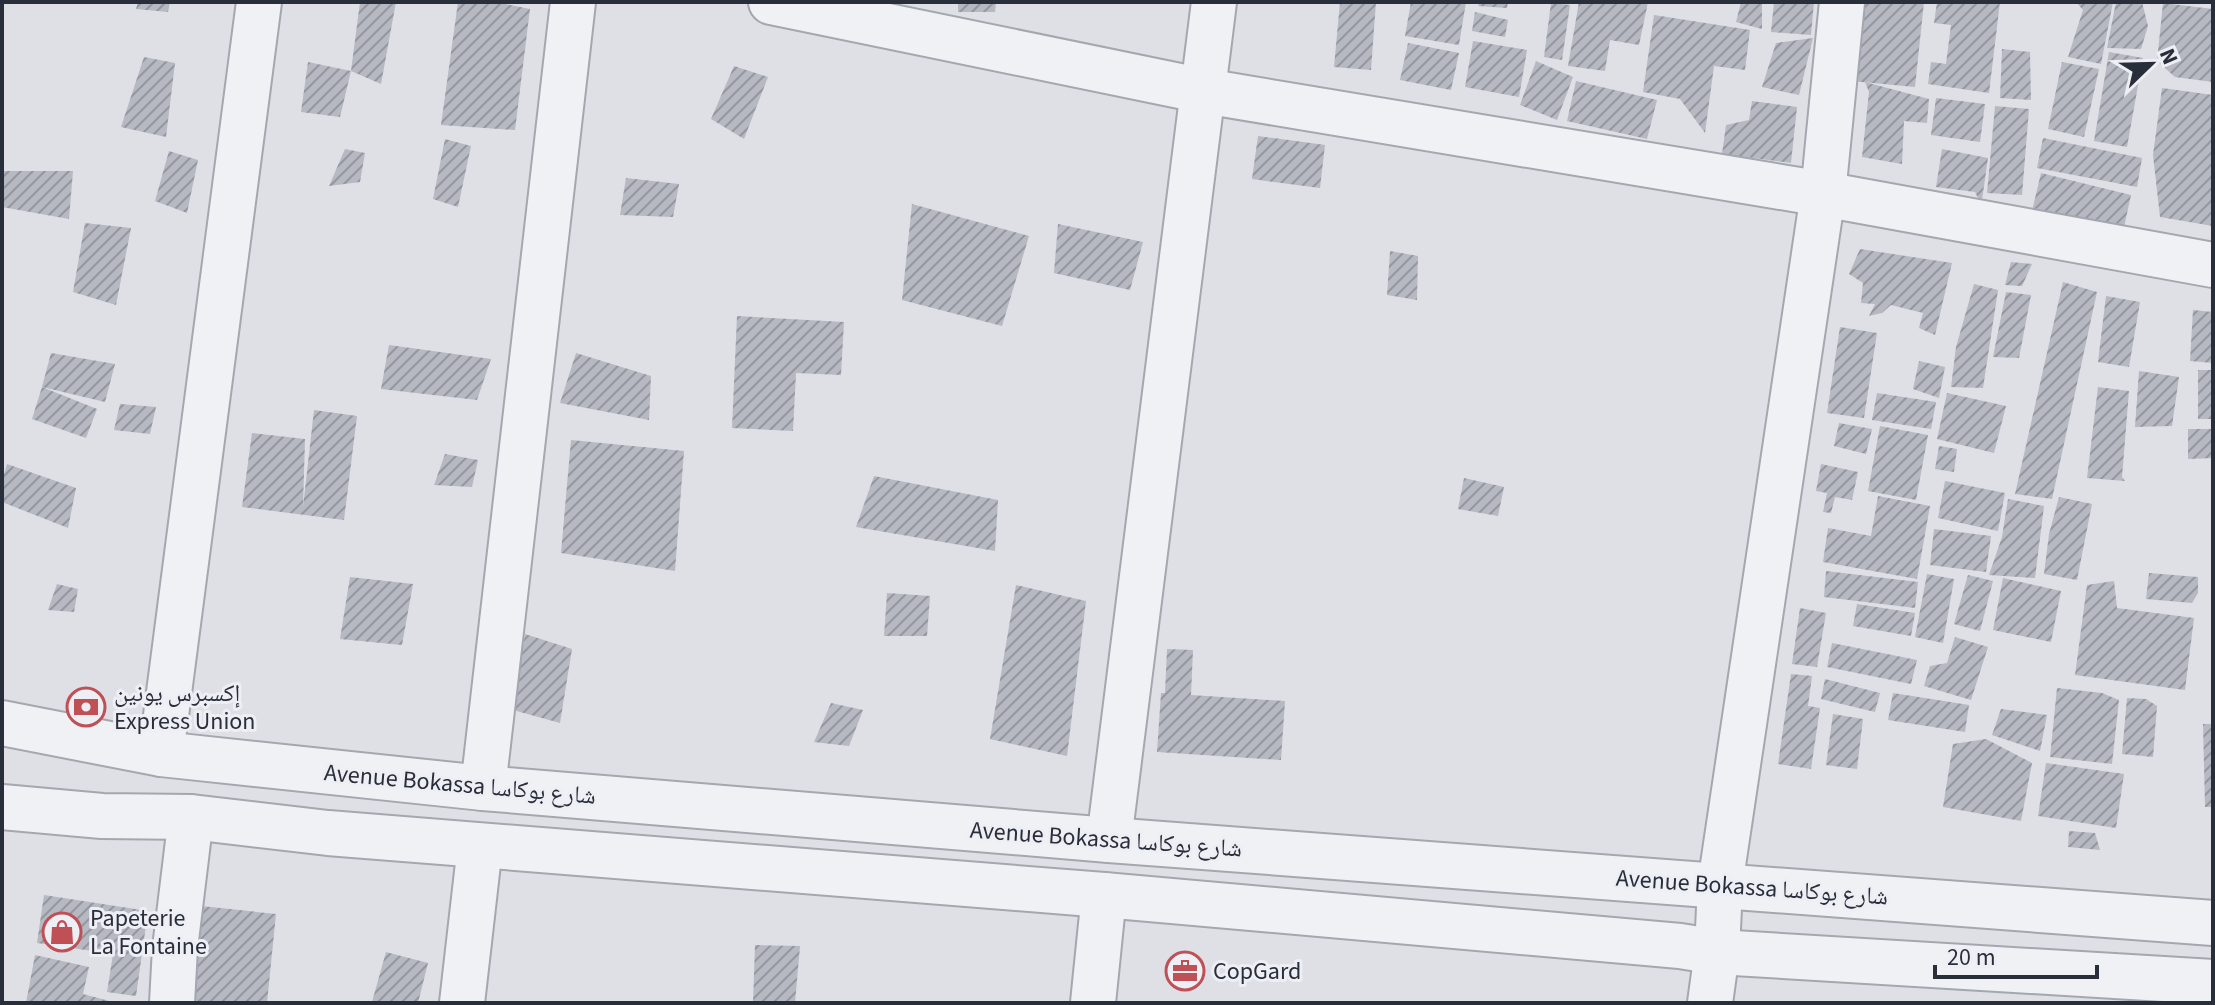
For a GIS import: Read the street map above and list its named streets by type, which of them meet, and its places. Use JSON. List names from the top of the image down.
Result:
{
  "streets": {
    "street": ["Avenue Bokassa شارع بوكاسا"]
  },
  "places": {
    "bank": ["إكسبرس يونين Express Union"],
    "shop": ["Papeterie La Fontaine"],
    "office": ["CopGard"]
  },
  "scale_bar": "20 m",
  "north": "top right"
}
